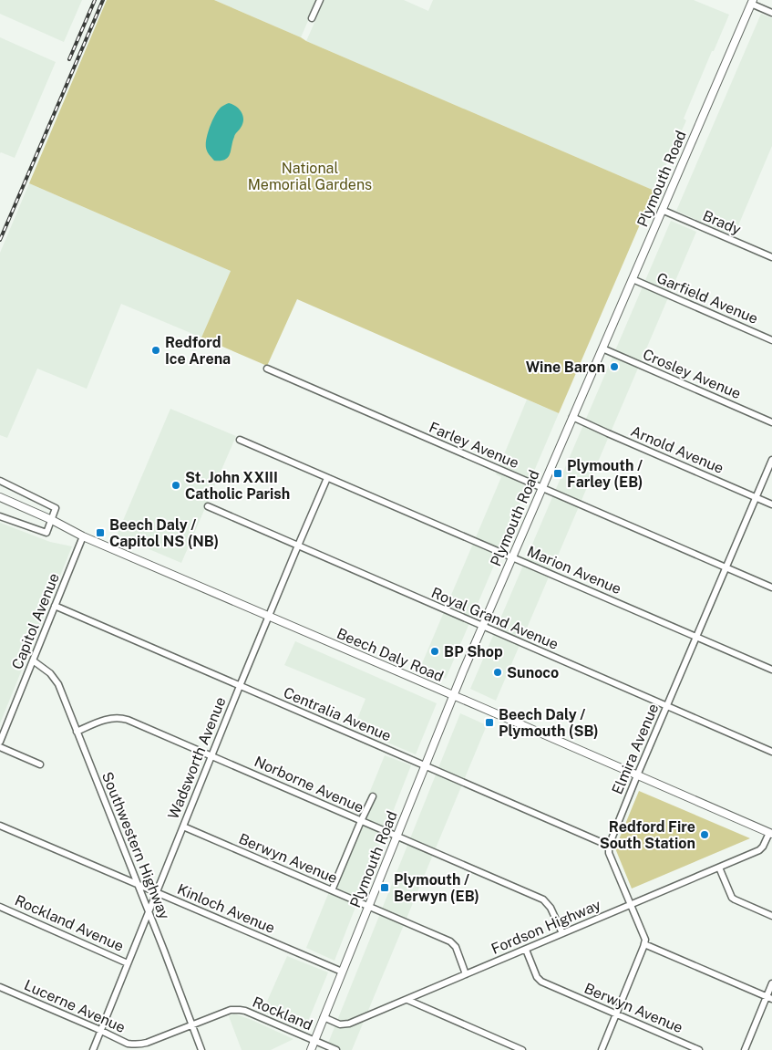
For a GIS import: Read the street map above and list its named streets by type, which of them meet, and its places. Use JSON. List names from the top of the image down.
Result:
{
  "streets": {
    "main road": ["Plymouth Road", "Beech Daly Road"],
    "street": [
      "Brady",
      "Garfield Avenue",
      "Crosley Avenue",
      "Farley Avenue",
      "Arnold Avenue",
      "Marion Avenue",
      "Royal Grand Avenue",
      "Capitol Avenue",
      "Centralia Avenue",
      "Elmira Avenue",
      "Wadsworth Avenue",
      "Norborne Avenue",
      "Southwestern Highway",
      "Berwyn Avenue",
      "Kinloch Avenue",
      "Rockland Avenue",
      "Fordson Highway",
      "Lucerne Avenue",
      "Rockland"
    ]
  },
  "crossings": [
    ["Plymouth Road", "Brady"],
    ["Plymouth Road", "Garfield Avenue"],
    ["Plymouth Road", "Crosley Avenue"],
    ["Plymouth Road", "Farley Avenue"],
    ["Plymouth Road", "Arnold Avenue"],
    ["Plymouth Road", "Marion Avenue"],
    ["Plymouth Road", "Royal Grand Avenue"],
    ["Plymouth Road", "Beech Daly Road"],
    ["Plymouth Road", "Centralia Avenue"],
    ["Plymouth Road", "Norborne Avenue"],
    ["Plymouth Road", "Berwyn Avenue"],
    ["Plymouth Road", "Kinloch Avenue"],
    ["Plymouth Road", "Fordson Highway"],
    ["Plymouth Road", "Rockland"],
    ["Farley Avenue", "Elmira Avenue"],
    ["Arnold Avenue", "Elmira Avenue"],
    ["Marion Avenue", "Elmira Avenue"],
    ["Marion Avenue", "Wadsworth Avenue"],
    ["Royal Grand Avenue", "Elmira Avenue"],
    ["Royal Grand Avenue", "Wadsworth Avenue"],
    ["Capitol Avenue", "Beech Daly Road"],
    ["Capitol Avenue", "Centralia Avenue"],
    ["Capitol Avenue", "Southwestern Highway"],
    ["Beech Daly Road", "Elmira Avenue"],
    ["Beech Daly Road", "Wadsworth Avenue"],
    ["Beech Daly Road", "Fordson Highway"],
    ["Centralia Avenue", "Elmira Avenue"],
    ["Centralia Avenue", "Wadsworth Avenue"],
    ["Wadsworth Avenue", "Norborne Avenue"],
    ["Wadsworth Avenue", "Southwestern Highway"],
    ["Wadsworth Avenue", "Berwyn Avenue"],
    ["Wadsworth Avenue", "Kinloch Avenue"],
    ["Wadsworth Avenue", "Rockland Avenue"],
    ["Wadsworth Avenue", "Lucerne Avenue"],
    ["Norborne Avenue", "Southwestern Highway"],
    ["Norborne Avenue", "Fordson Highway"],
    ["Southwestern Highway", "Kinloch Avenue"],
    ["Southwestern Highway", "Lucerne Avenue"],
    ["Southwestern Highway", "Rockland"],
    ["Berwyn Avenue", "Fordson Highway"],
    ["Lucerne Avenue", "Rockland"]
  ],
  "parks": ["National Memorial Gardens"],
  "places": {
    "other": [
      "Redford Ice Arena",
      "Wine Baron",
      "St. John XXIII Catholic Parish",
      "BP Shop",
      "Sunoco",
      "Redford Fire South Station"
    ],
    "transit": [
      "Plymouth / Farley (EB)",
      "Beech Daly / Capitol NS (NB)",
      "Beech Daly / Plymouth (SB)",
      "Plymouth / Berwyn (EB)"
    ]
  }
}
